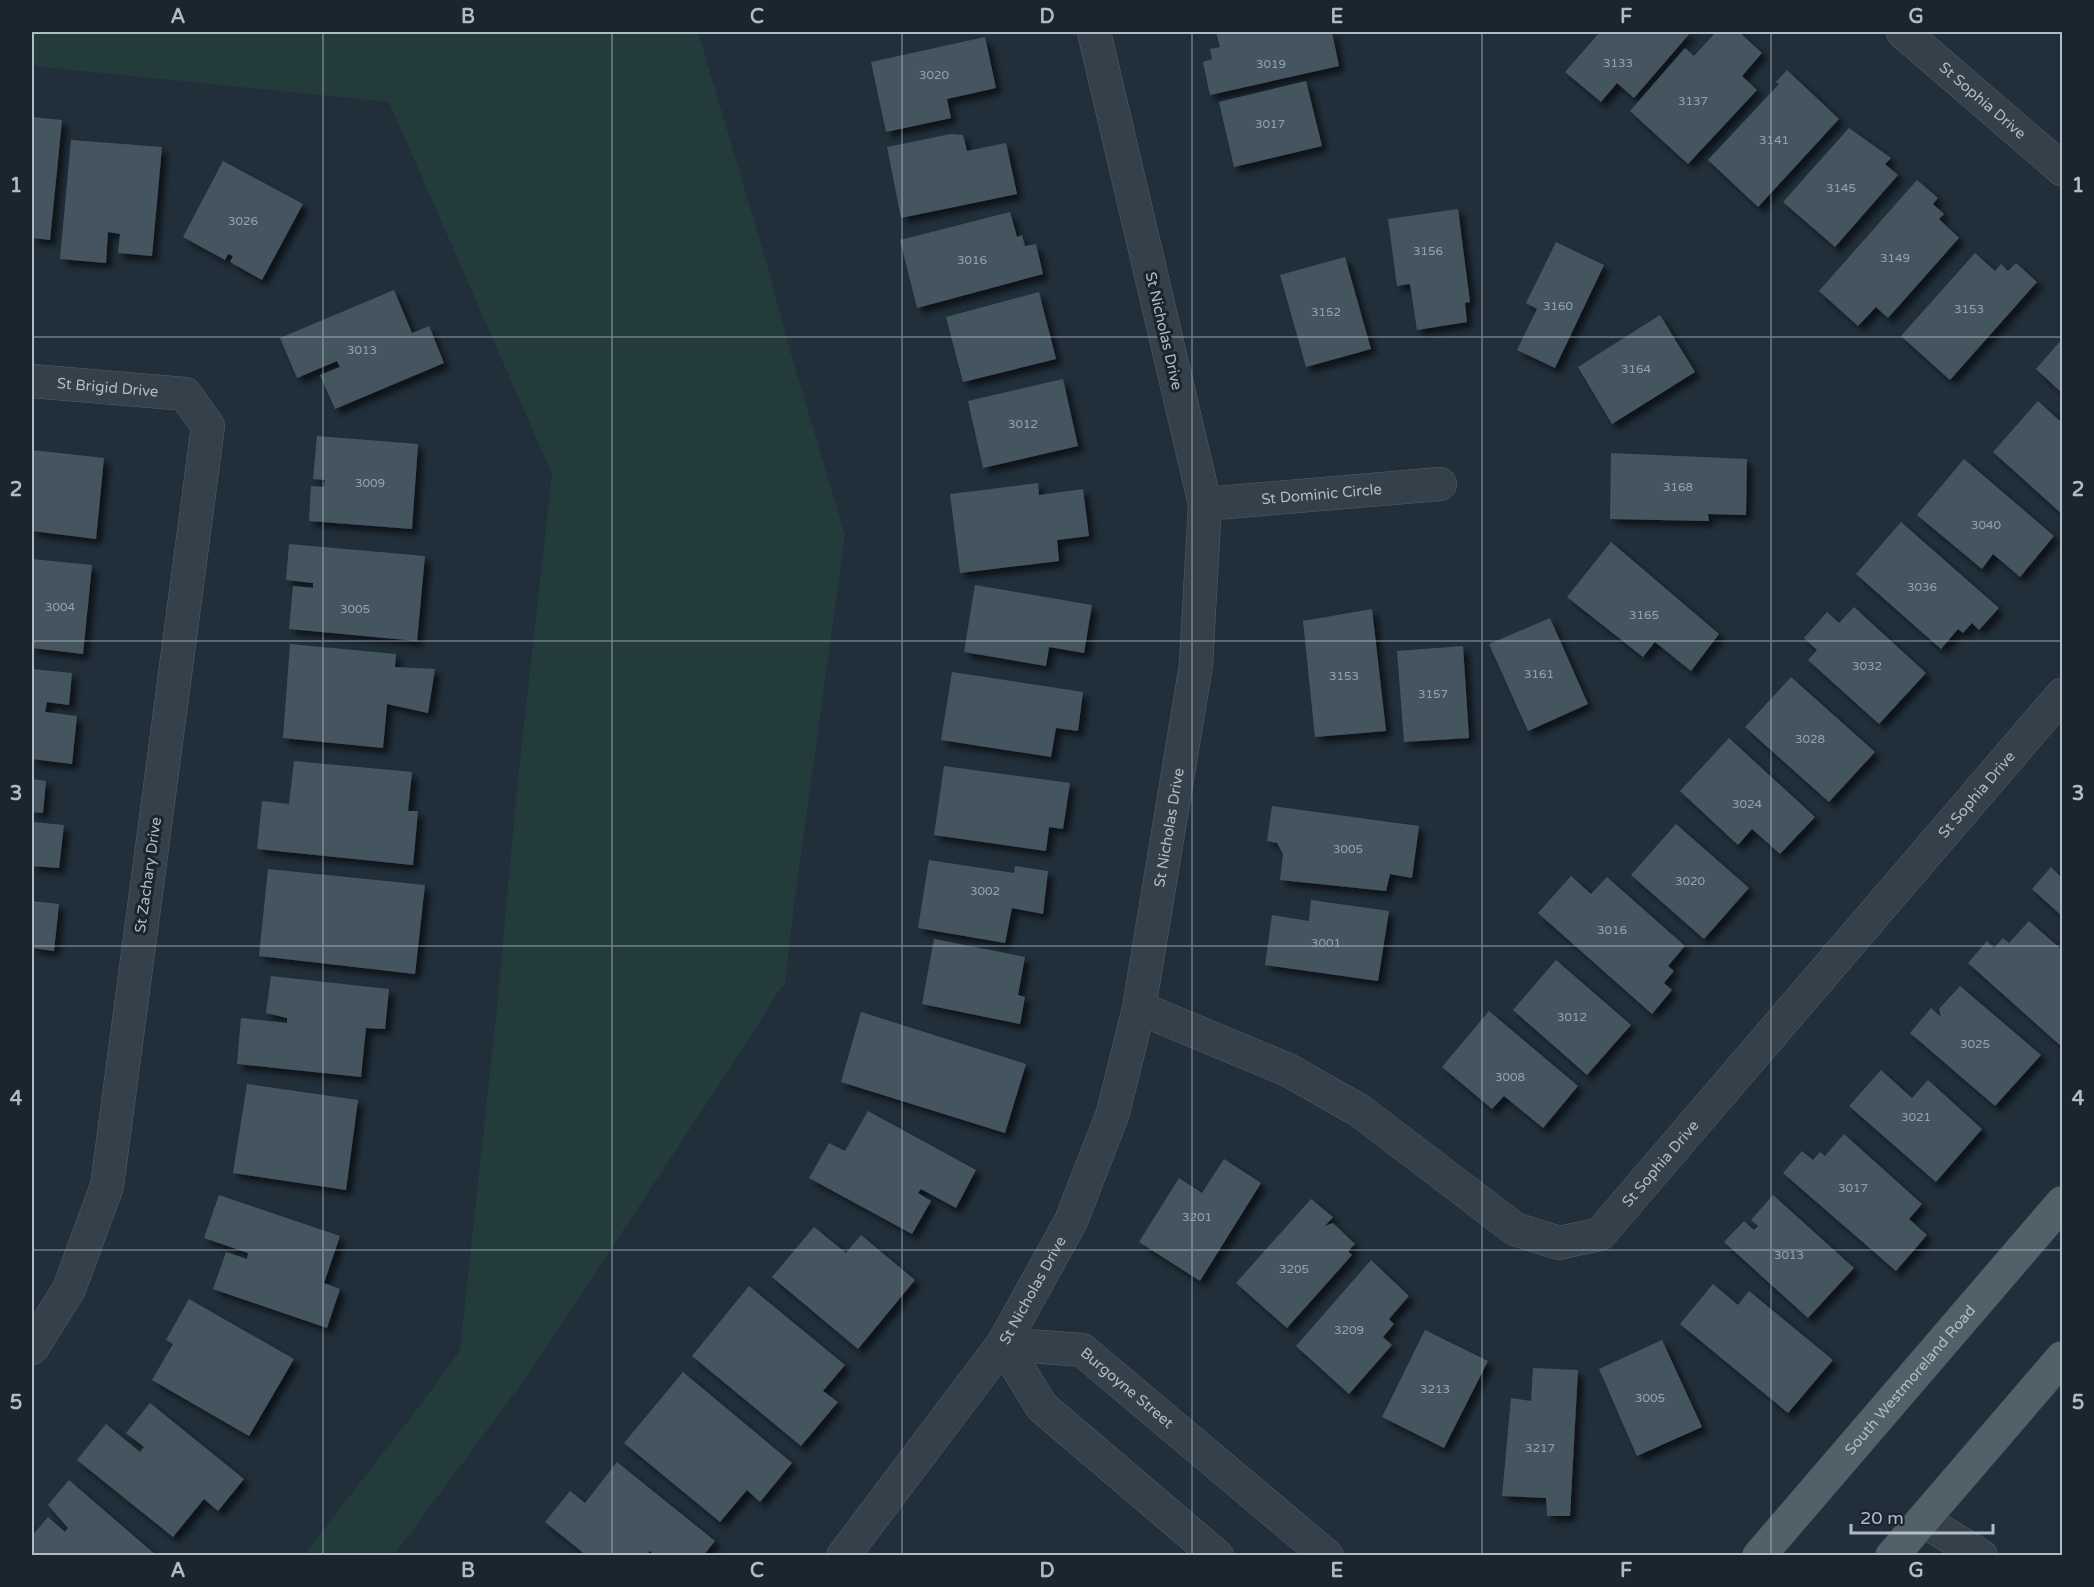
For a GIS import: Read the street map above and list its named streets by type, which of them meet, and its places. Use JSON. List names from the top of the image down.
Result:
{
  "streets": {
    "main road": ["South Westmoreland Road"],
    "street": [
      "St Sophia Drive",
      "St Nicholas Drive",
      "St Brigid Drive",
      "St Dominic Circle",
      "St Zachary Drive",
      "Burgoyne Street"
    ]
  },
  "crossings": [
    ["St Sophia Drive", "St Nicholas Drive"],
    ["St Nicholas Drive", "St Dominic Circle"],
    ["St Nicholas Drive", "Burgoyne Street"],
    ["St Brigid Drive", "St Zachary Drive"]
  ],
  "house_numbers": [
    "3133",
    "3019",
    "3020",
    "3137",
    "3017",
    "3141",
    "3145",
    "3026",
    "3156",
    "3149",
    "3016",
    "3160",
    "3153",
    "3152",
    "3013",
    "3164",
    "3012",
    "3009",
    "3168",
    "3040",
    "3036",
    "3004",
    "3005",
    "3165",
    "3032",
    "3161",
    "3153",
    "3157",
    "3028",
    "3024",
    "3005",
    "3020",
    "3002",
    "3016",
    "3001",
    "3012",
    "3025",
    "3008",
    "3021",
    "3017",
    "3201",
    "3013",
    "3205",
    "3209",
    "3213",
    "3005",
    "3217"
  ],
  "scale_bar": "20 m",
  "grid": {
    "columns": [
      "A",
      "B",
      "C",
      "D",
      "E",
      "F",
      "G"
    ],
    "rows": [
      "1",
      "2",
      "3",
      "4",
      "5"
    ]
  }
}
